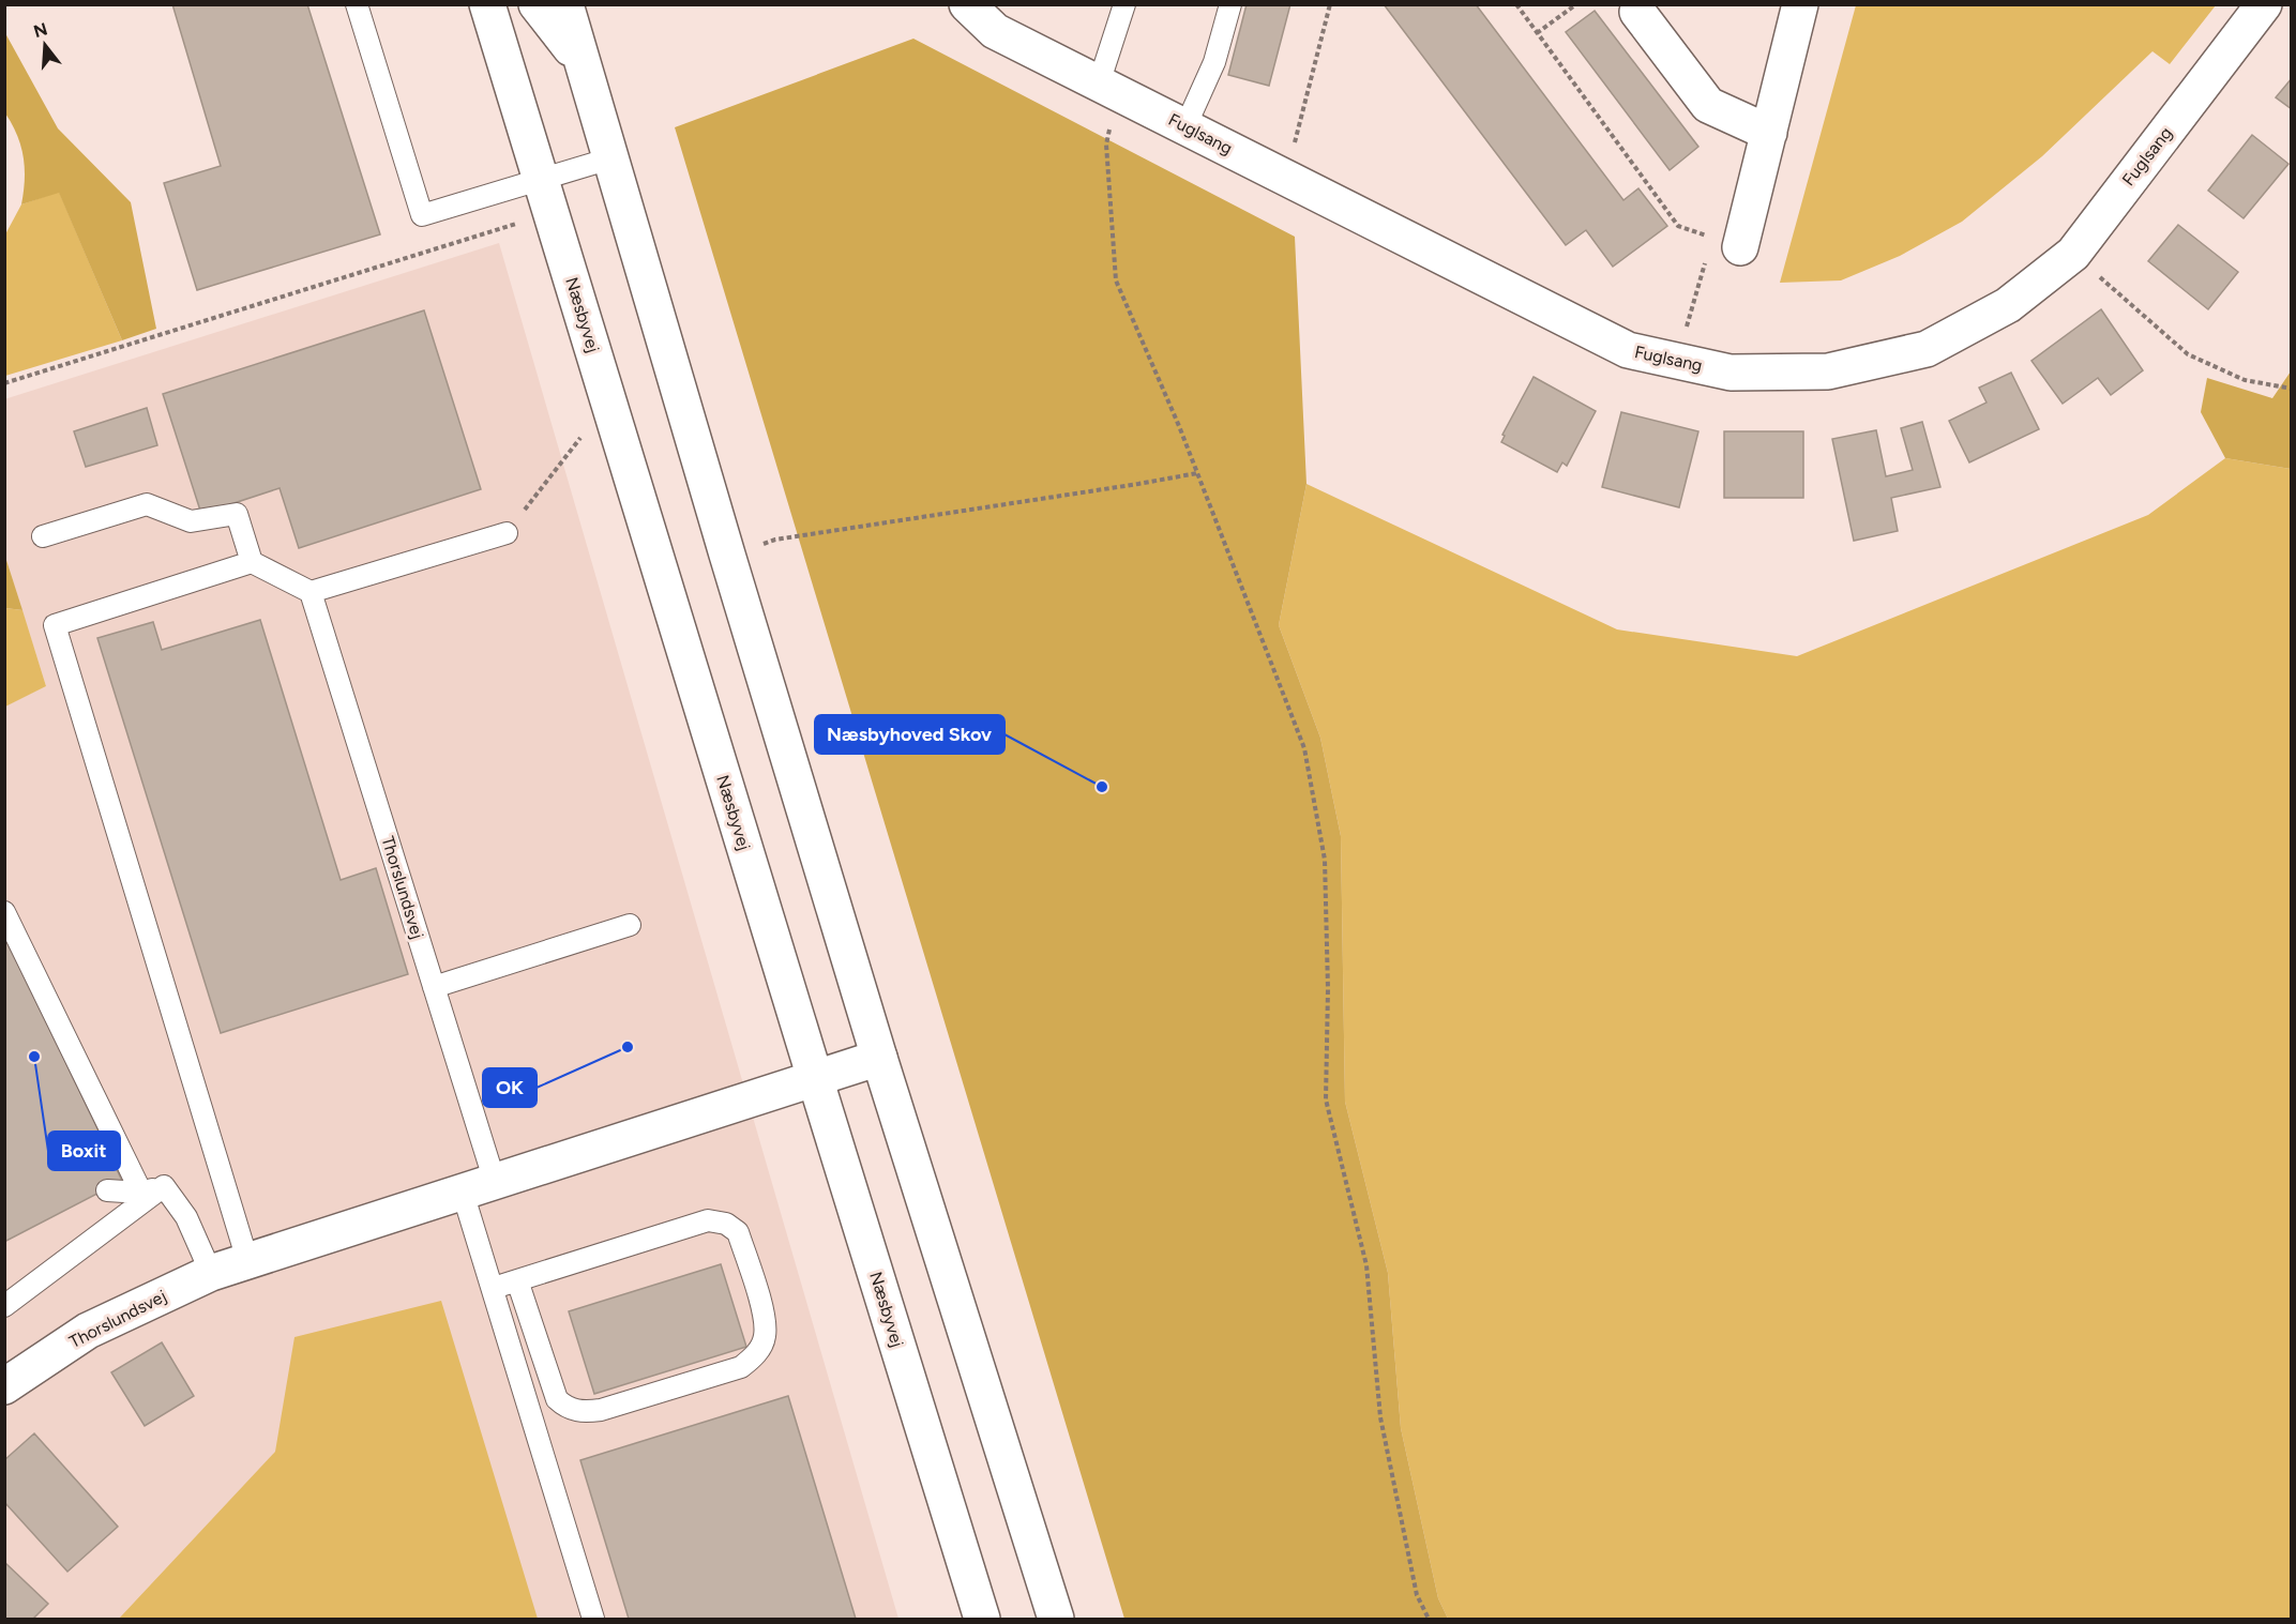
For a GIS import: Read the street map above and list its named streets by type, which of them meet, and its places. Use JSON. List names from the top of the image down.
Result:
{
  "streets": {
    "street": ["Fuglsang", "Næsbyvej", "Thorslundsvej"]
  },
  "crossings": [
    ["Næsbyvej", "Thorslundsvej"]
  ],
  "places": ["Næsbyhoved Skov", "OK", "Boxit"],
  "north": "top"
}
